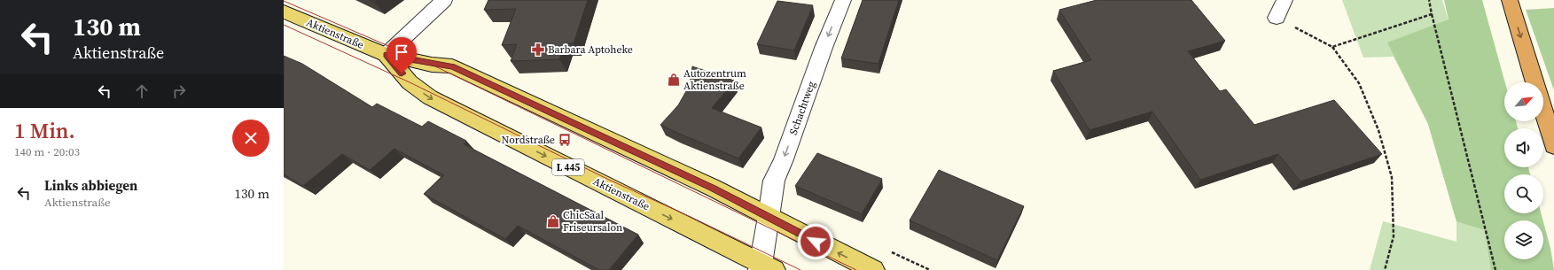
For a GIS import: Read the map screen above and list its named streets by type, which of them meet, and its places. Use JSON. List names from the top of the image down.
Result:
{
  "streets": {
    "main road": ["Aktienstraße", "L 445"],
    "street": ["Schachtweg"]
  },
  "crossings": [
    ["Aktienstraße", "Schachtweg"]
  ],
  "one_way": ["Schachtweg"],
  "places": {
    "pharmacy": ["Barbara Aptoheke"],
    "shop": ["Autozentrum Aktienstraße", "ChicSaal Friseursalon"],
    "bus stop": ["Nordstraße"]
  },
  "north": "top right",
  "page": {
    "turn": ["130 m", "Aktienstraße"],
    "heading": ["1 Min.", "140 m · 20:03"],
    "list": [
      {
        "name": "Links abbiegen",
        "note": "Aktienstraße",
        "value": "130 m"
      }
    ]
  }
}
